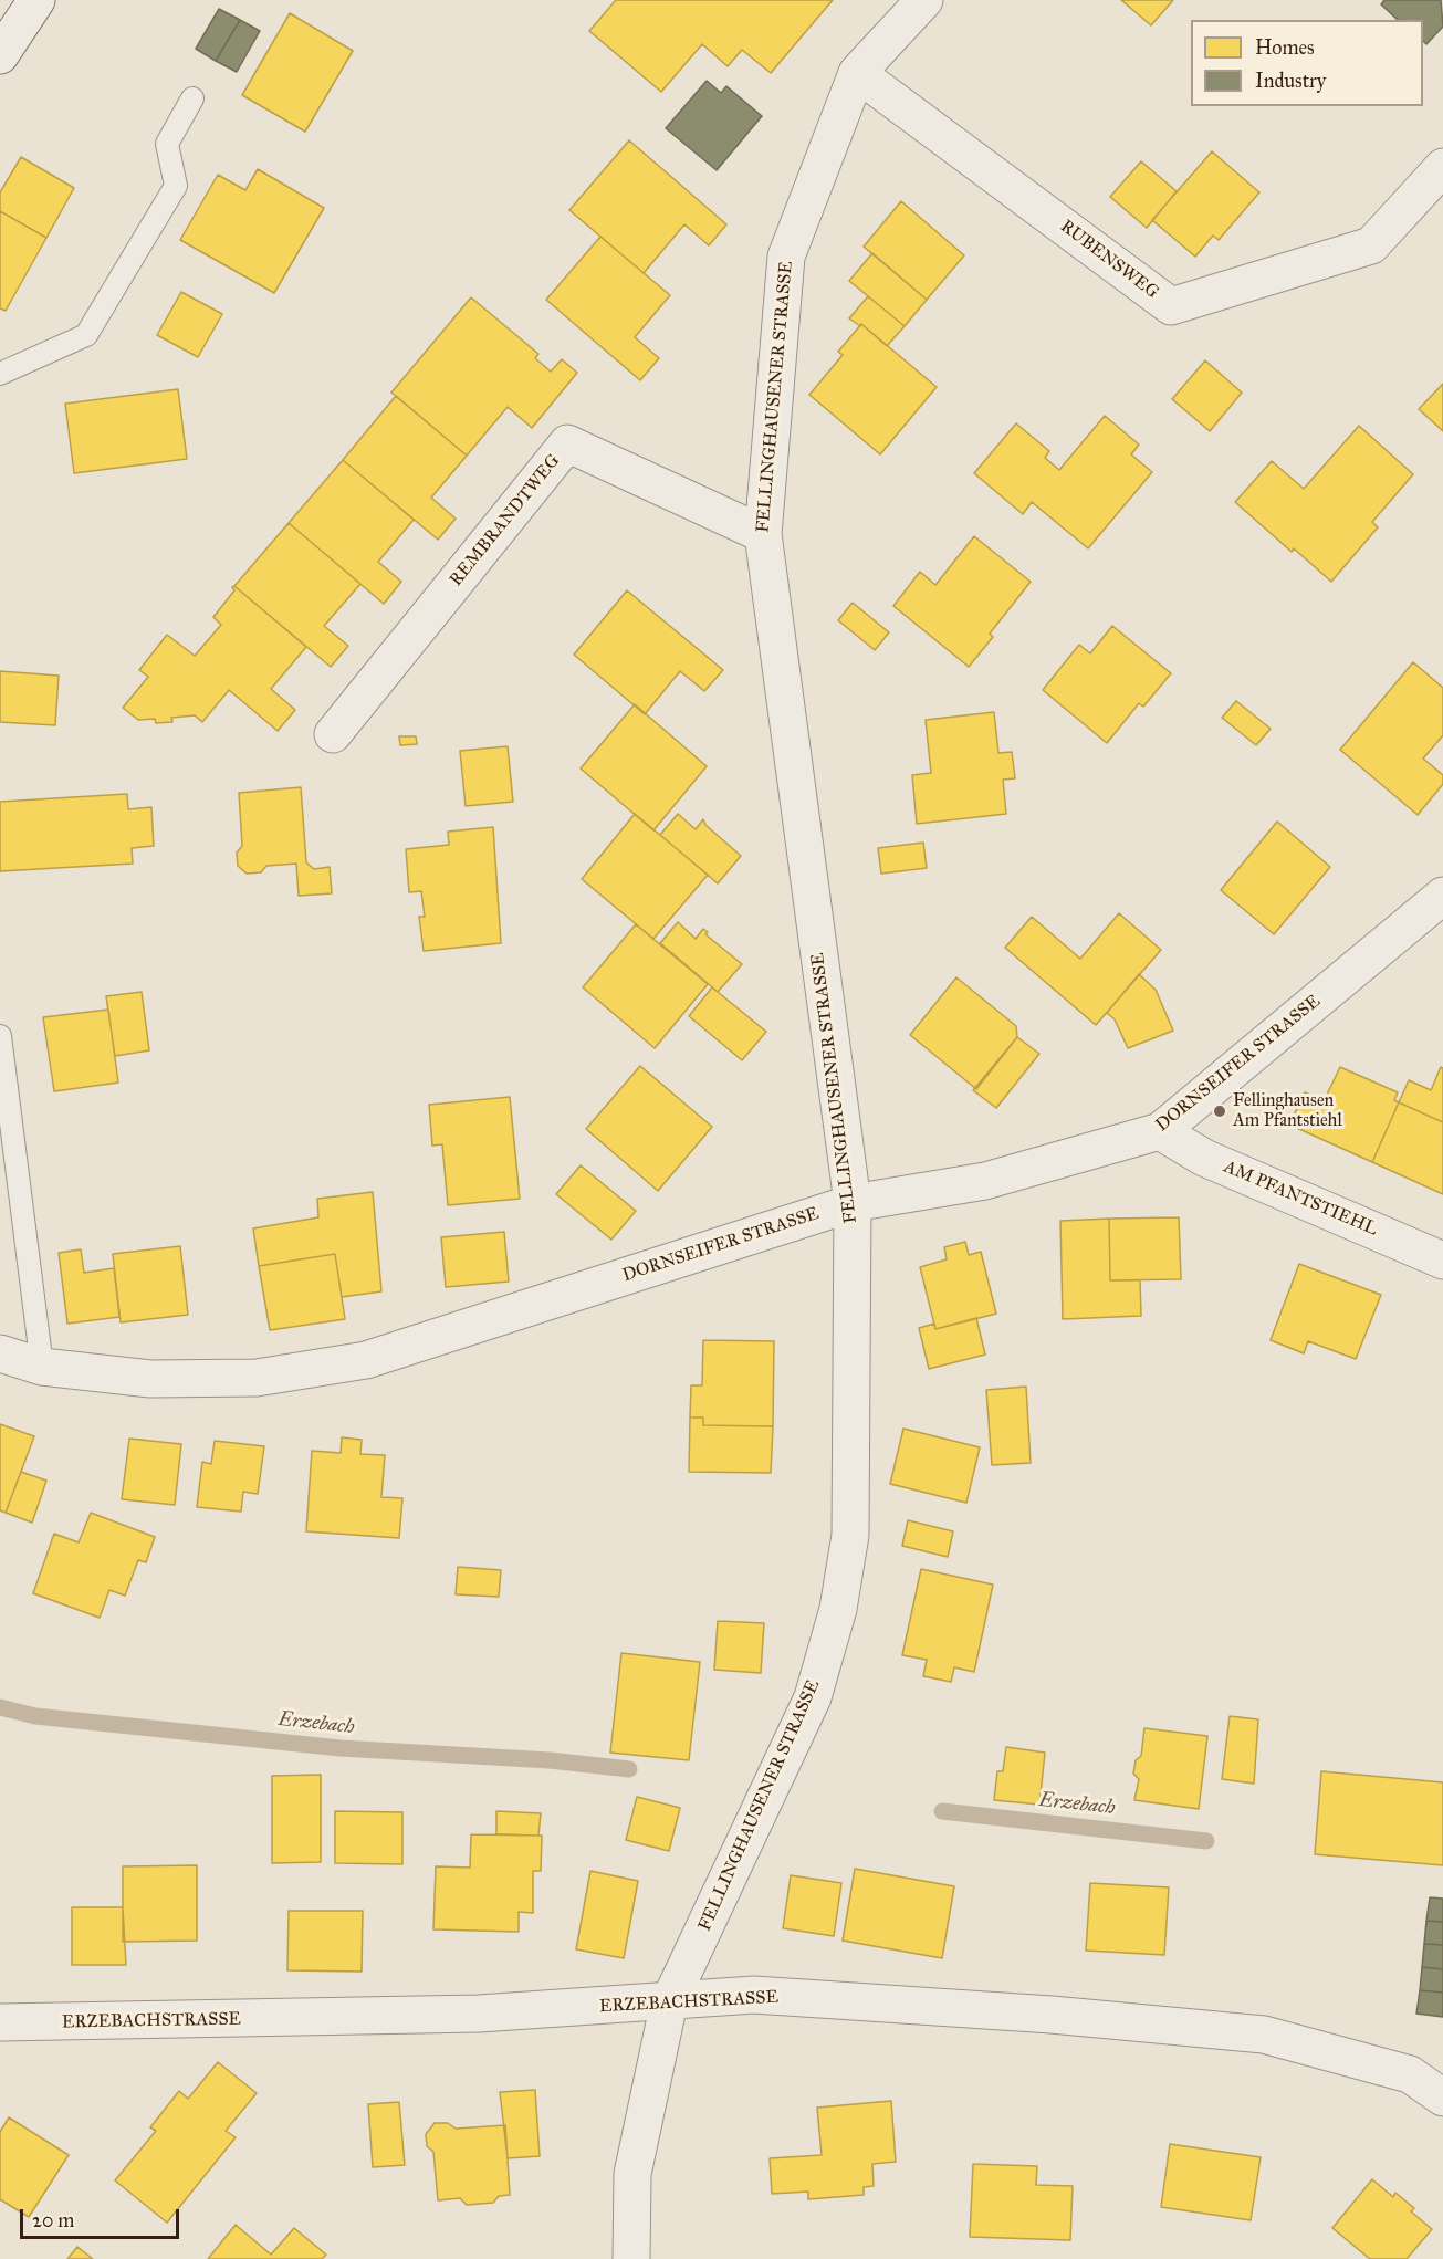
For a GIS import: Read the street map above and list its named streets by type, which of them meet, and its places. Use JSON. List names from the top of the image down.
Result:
{
  "streets": {
    "street": [
      "RUBENSWEG",
      "FELLINGHAUSENER STRASSE",
      "REMBRANDTWEG",
      "DORNSEIFER STRASSE",
      "AM PFANTSTIEHL",
      "ERZEBACHSTRASSE"
    ]
  },
  "crossings": [
    ["RUBENSWEG", "FELLINGHAUSENER STRASSE"],
    ["FELLINGHAUSENER STRASSE", "REMBRANDTWEG"],
    ["FELLINGHAUSENER STRASSE", "DORNSEIFER STRASSE"],
    ["FELLINGHAUSENER STRASSE", "ERZEBACHSTRASSE"],
    ["DORNSEIFER STRASSE", "AM PFANTSTIEHL"]
  ],
  "water": ["Erzebach"],
  "places": ["Fellinghausen Am Pfantstiehl"],
  "legend": ["Homes", "Industry"],
  "scale_bar": "20 m"
}
